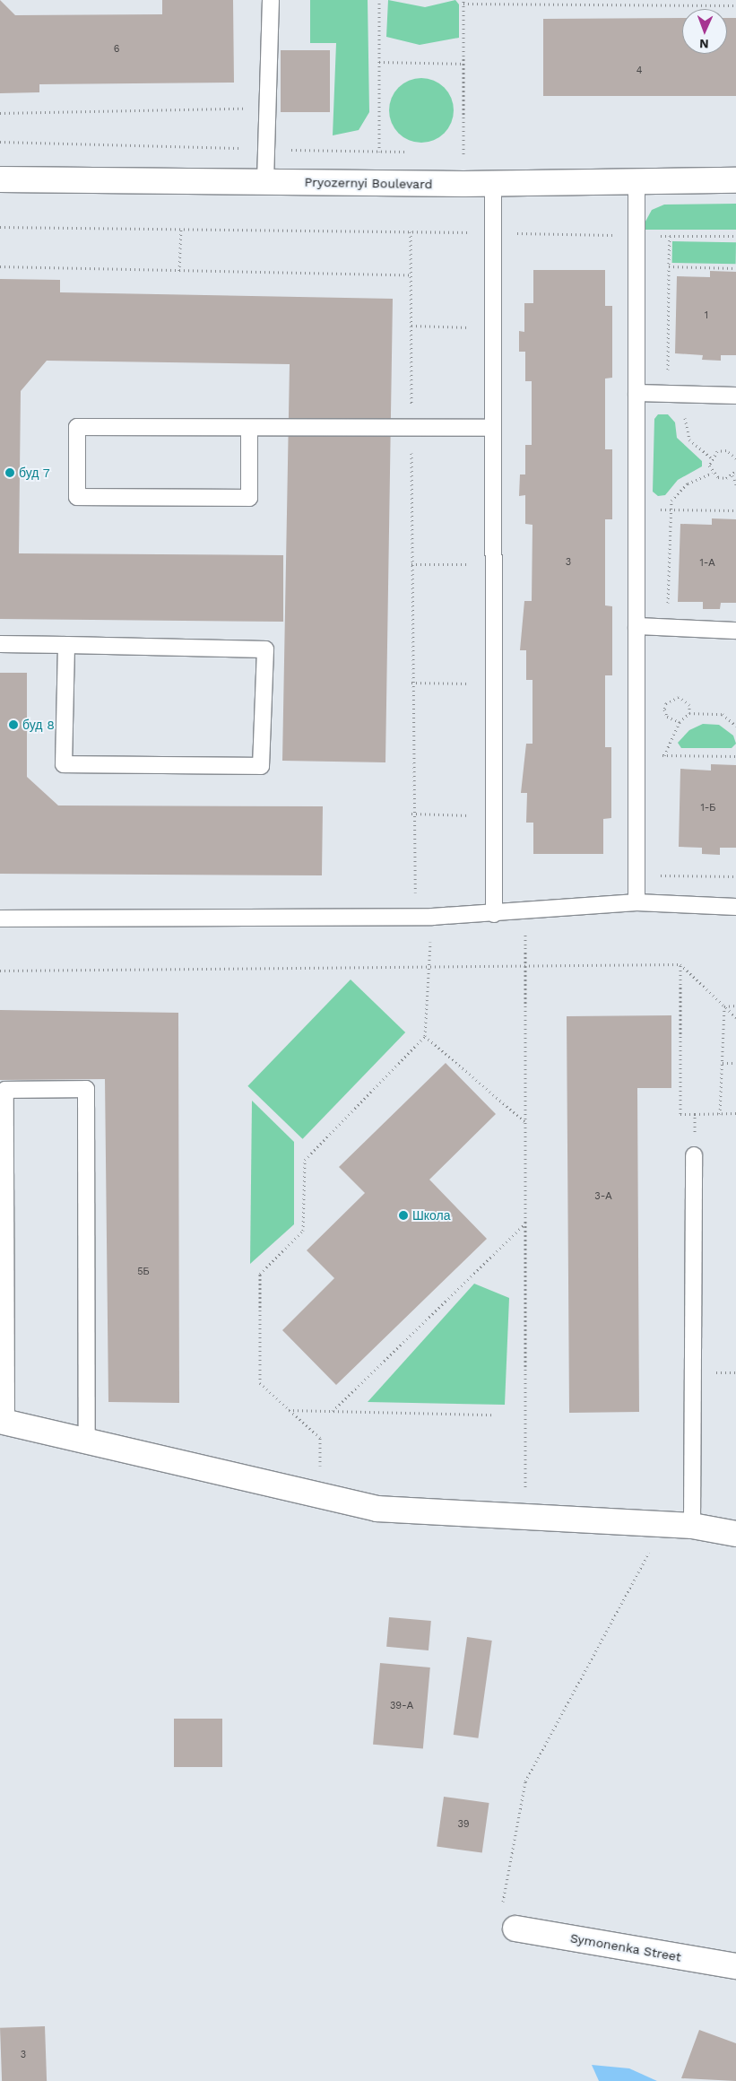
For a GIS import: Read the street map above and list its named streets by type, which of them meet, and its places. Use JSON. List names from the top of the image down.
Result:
{
  "streets": {
    "street": ["Pryozernyi Boulevard", "Symonenka Street"]
  },
  "places": ["буд 7", "буд 8", "Школа"],
  "house_numbers": [
    "6",
    "4",
    "1",
    "3",
    "1-А",
    "1-Б",
    "3-А",
    "5Б",
    "39-А",
    "39",
    "3"
  ],
  "north": "bottom"
}
